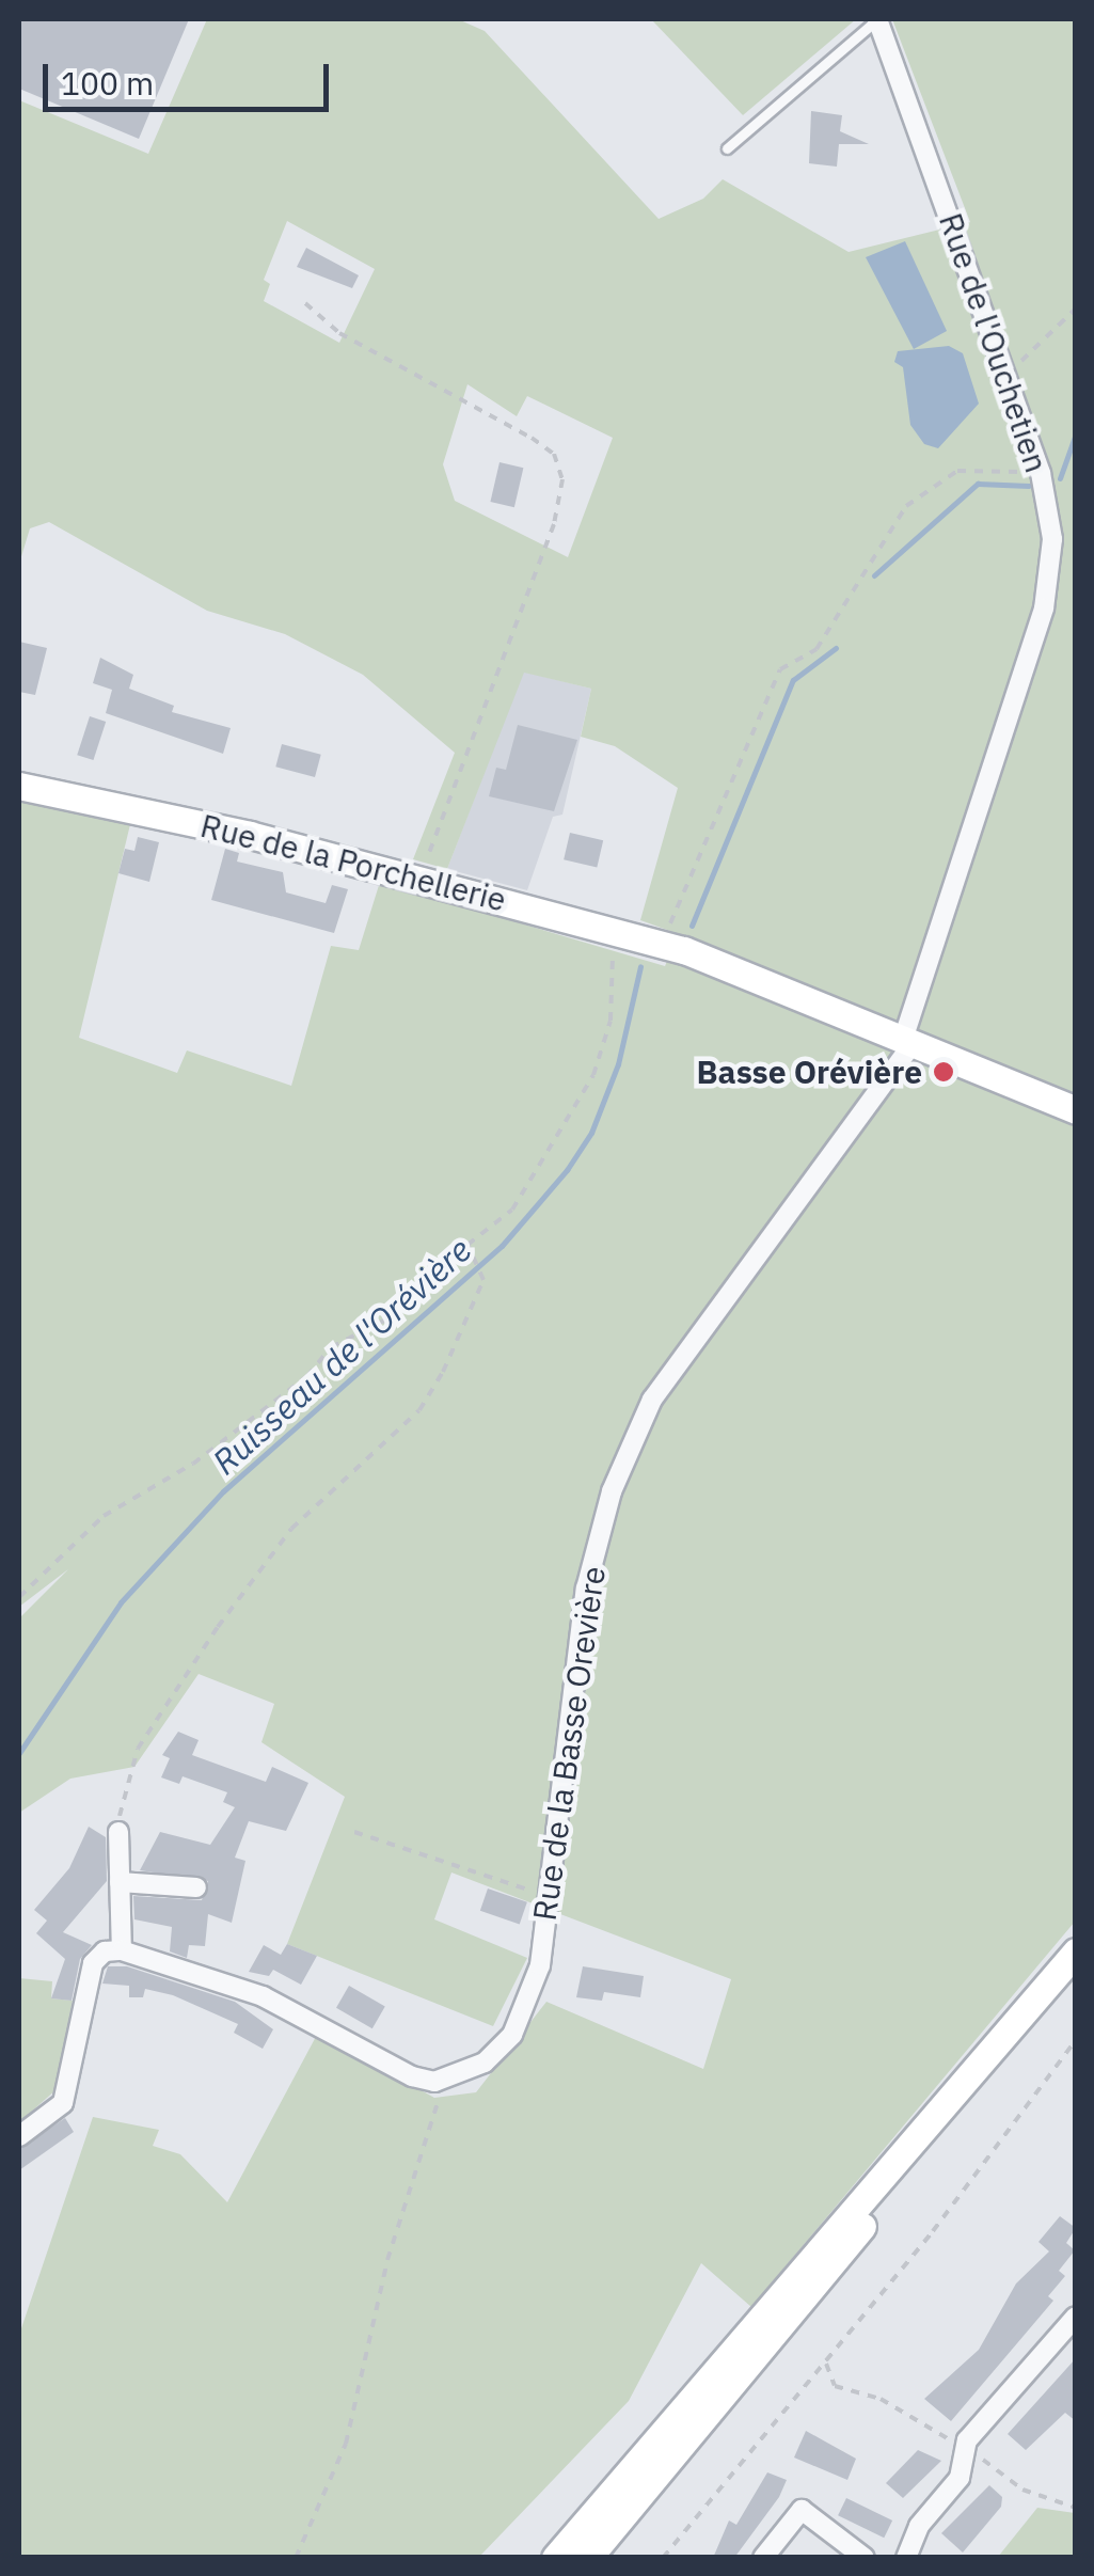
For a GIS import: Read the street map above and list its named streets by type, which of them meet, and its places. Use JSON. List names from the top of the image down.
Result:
{
  "streets": {
    "main road": ["Rue de la Porchellerie"],
    "street": ["Rue de l'Ouchetien", "Rue de la Basse Orevière"]
  },
  "crossings": [
    ["Rue de l'Ouchetien", "Rue de la Porchellerie"],
    ["Rue de l'Ouchetien", "Rue de la Basse Orevière"],
    ["Rue de la Porchellerie", "Rue de la Basse Orevière"]
  ],
  "water": ["Ruisseau de l'Orévière"],
  "places": ["Basse Orévière"],
  "scale_bar": "100 m"
}
